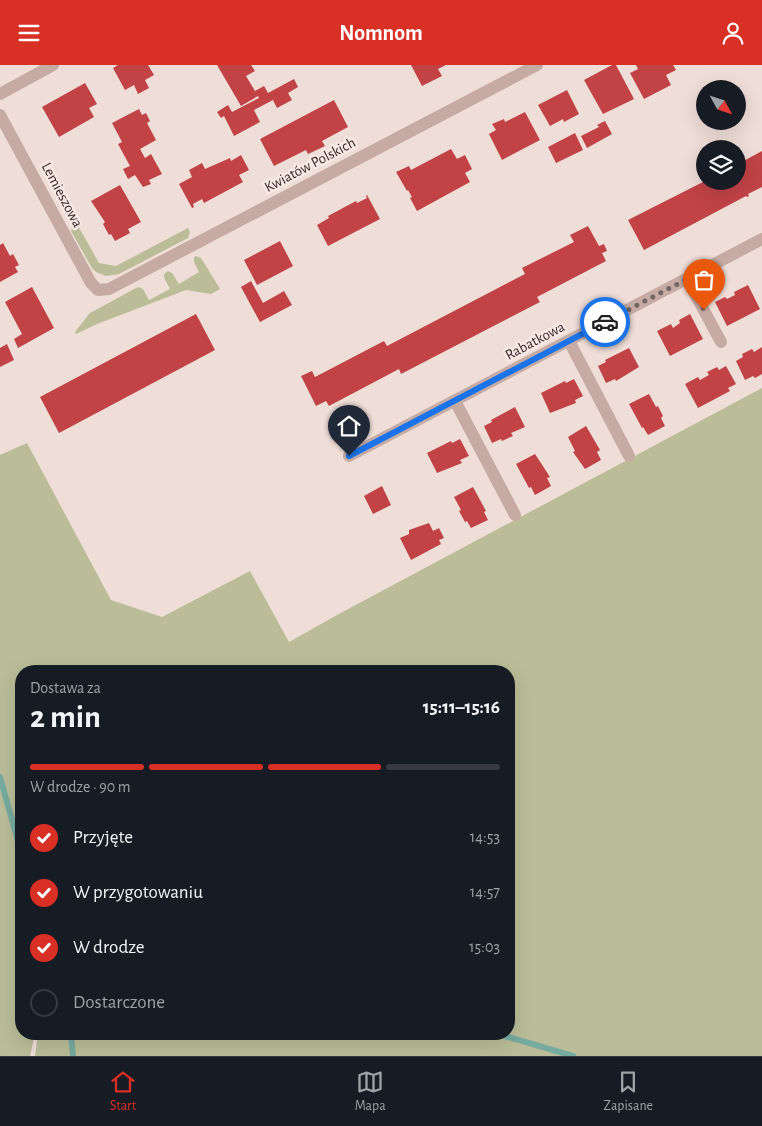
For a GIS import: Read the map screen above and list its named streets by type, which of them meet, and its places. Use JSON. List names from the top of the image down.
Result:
{
  "streets": {
    "street": ["Kwiatów Polskich", "Lemieszowa", "Rabatkowa"]
  },
  "crossings": [
    ["Kwiatów Polskich", "Lemieszowa"]
  ],
  "north": "bottom right",
  "page": {
    "header": "Nomnom",
    "heading": ["2 min", "Dostawa za", "15:11–15:16"],
    "bar": "W drodze · 90 m",
    "list": [
      ["Przyjęte", "14:53"],
      ["W przygotowaniu", "14:57"],
      ["W drodze", "15:03"],
      "Dostarczone"
    ],
    "tabs": ["Start", "Mapa", "Zapisane"]
  }
}
